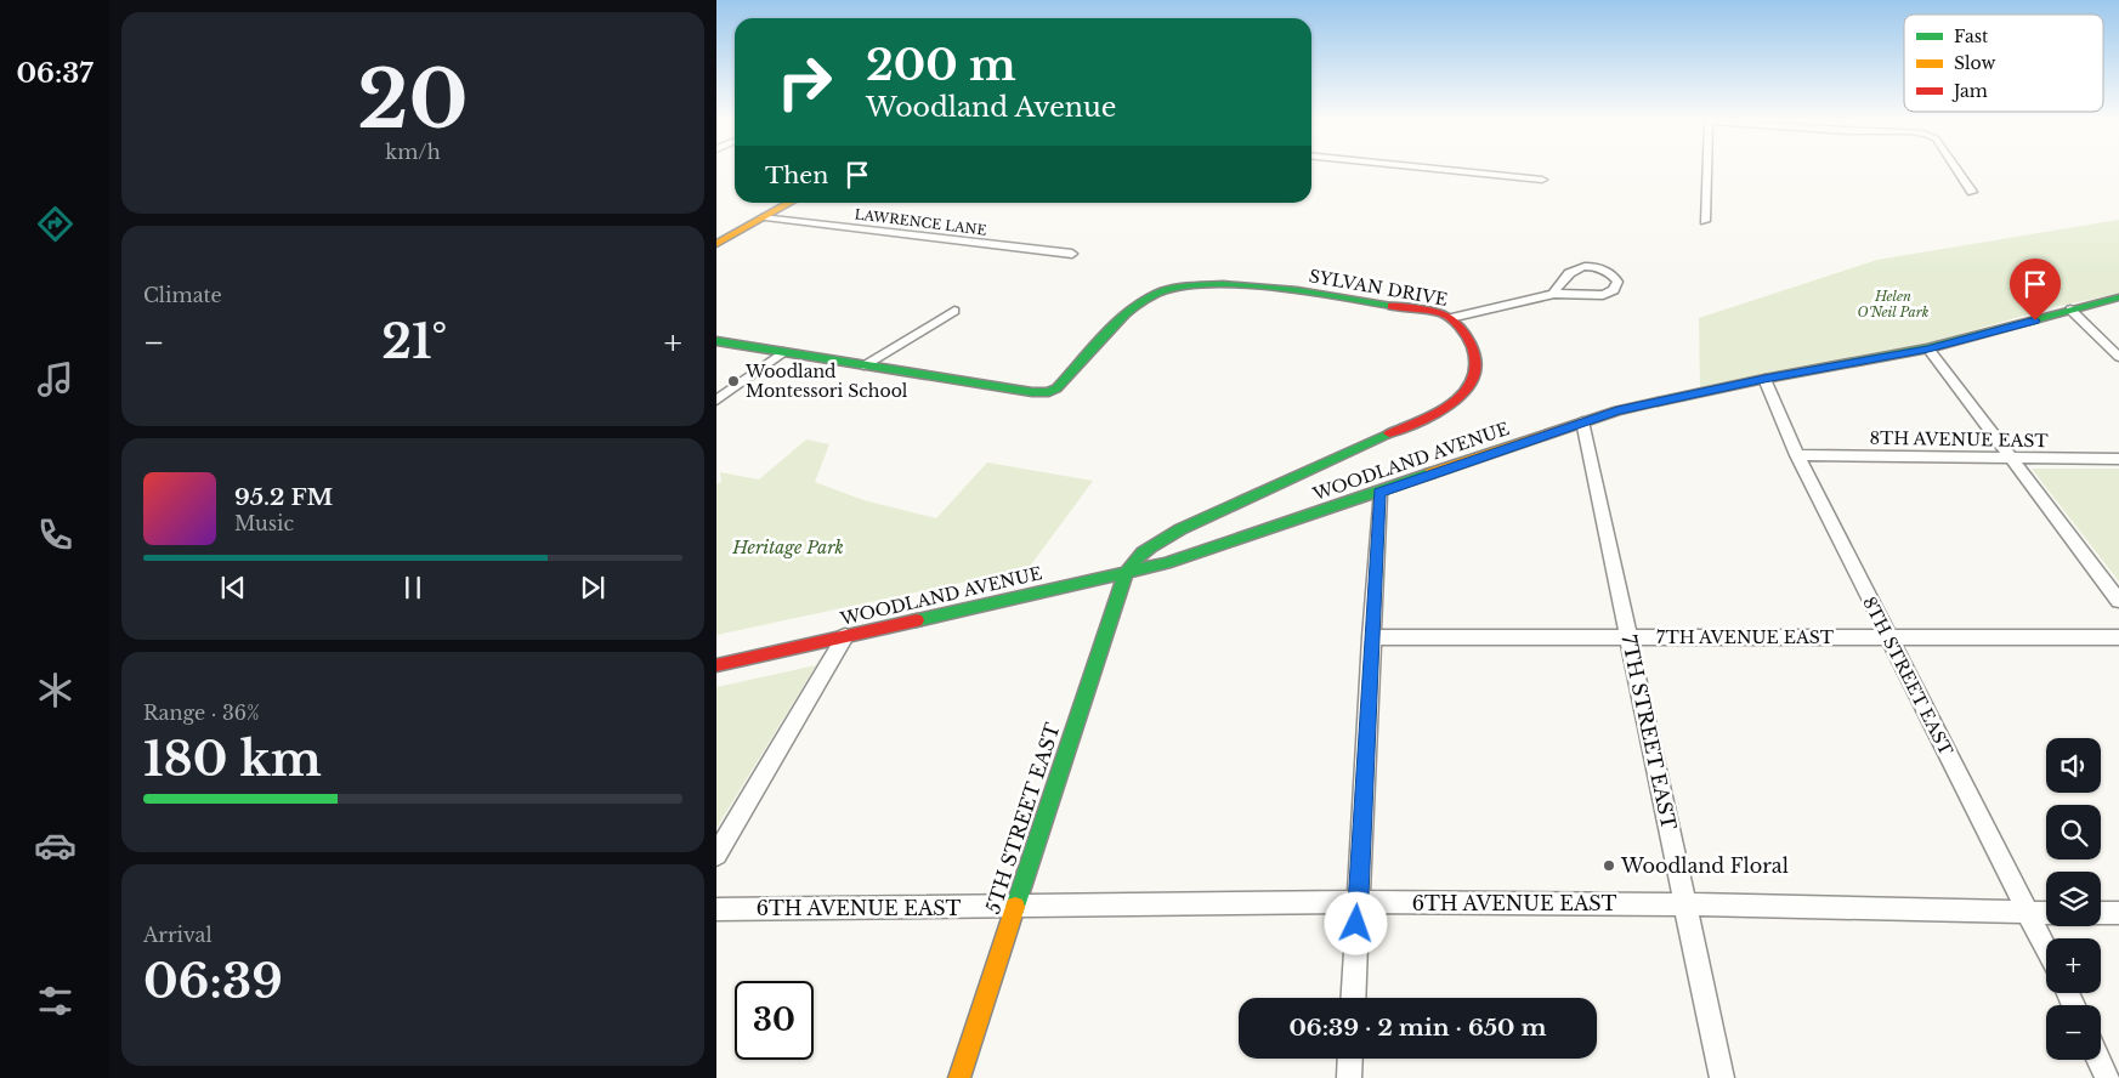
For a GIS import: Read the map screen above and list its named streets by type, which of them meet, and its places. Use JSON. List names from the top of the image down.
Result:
{
  "streets": {
    "street": [
      "LAWRENCE LANE",
      "SYLVAN DRIVE",
      "8TH AVENUE EAST",
      "WOODLAND AVENUE",
      "7TH AVENUE EAST",
      "8TH STREET EAST",
      "7TH STREET EAST",
      "5TH STREET EAST",
      "6TH AVENUE EAST"
    ]
  },
  "crossings": [
    ["SYLVAN DRIVE", "WOODLAND AVENUE"],
    ["SYLVAN DRIVE", "5TH STREET EAST"],
    ["8TH AVENUE EAST", "8TH STREET EAST"],
    ["WOODLAND AVENUE", "8TH STREET EAST"],
    ["WOODLAND AVENUE", "7TH STREET EAST"],
    ["WOODLAND AVENUE", "5TH STREET EAST"],
    ["7TH AVENUE EAST", "8TH STREET EAST"],
    ["7TH AVENUE EAST", "7TH STREET EAST"],
    ["8TH STREET EAST", "6TH AVENUE EAST"],
    ["7TH STREET EAST", "6TH AVENUE EAST"],
    ["5TH STREET EAST", "6TH AVENUE EAST"]
  ],
  "parks": ["Helen O'Neil Park", "Heritage Park"],
  "places": ["Woodland Montessori School", "Woodland Floral"],
  "legend": ["Fast", "Slow", "Jam"],
  "page": {
    "tabs": "06:37",
    "tile": [
      ["20", "km/h"],
      "Climate",
      ["Range · 36%", "180 km"],
      ["Arrival", "06:39"]
    ],
    "turn": ["200 m", "Woodland Avenue"],
    "then": "Then",
    "heat": ["−", "21°", "+"],
    "song": ["95.2 FM", "Music"],
    "map_buttons": ["+", "−"],
    "limit": "30",
    "trip": "06:39 · 2 min · 650 m"
  }
}
